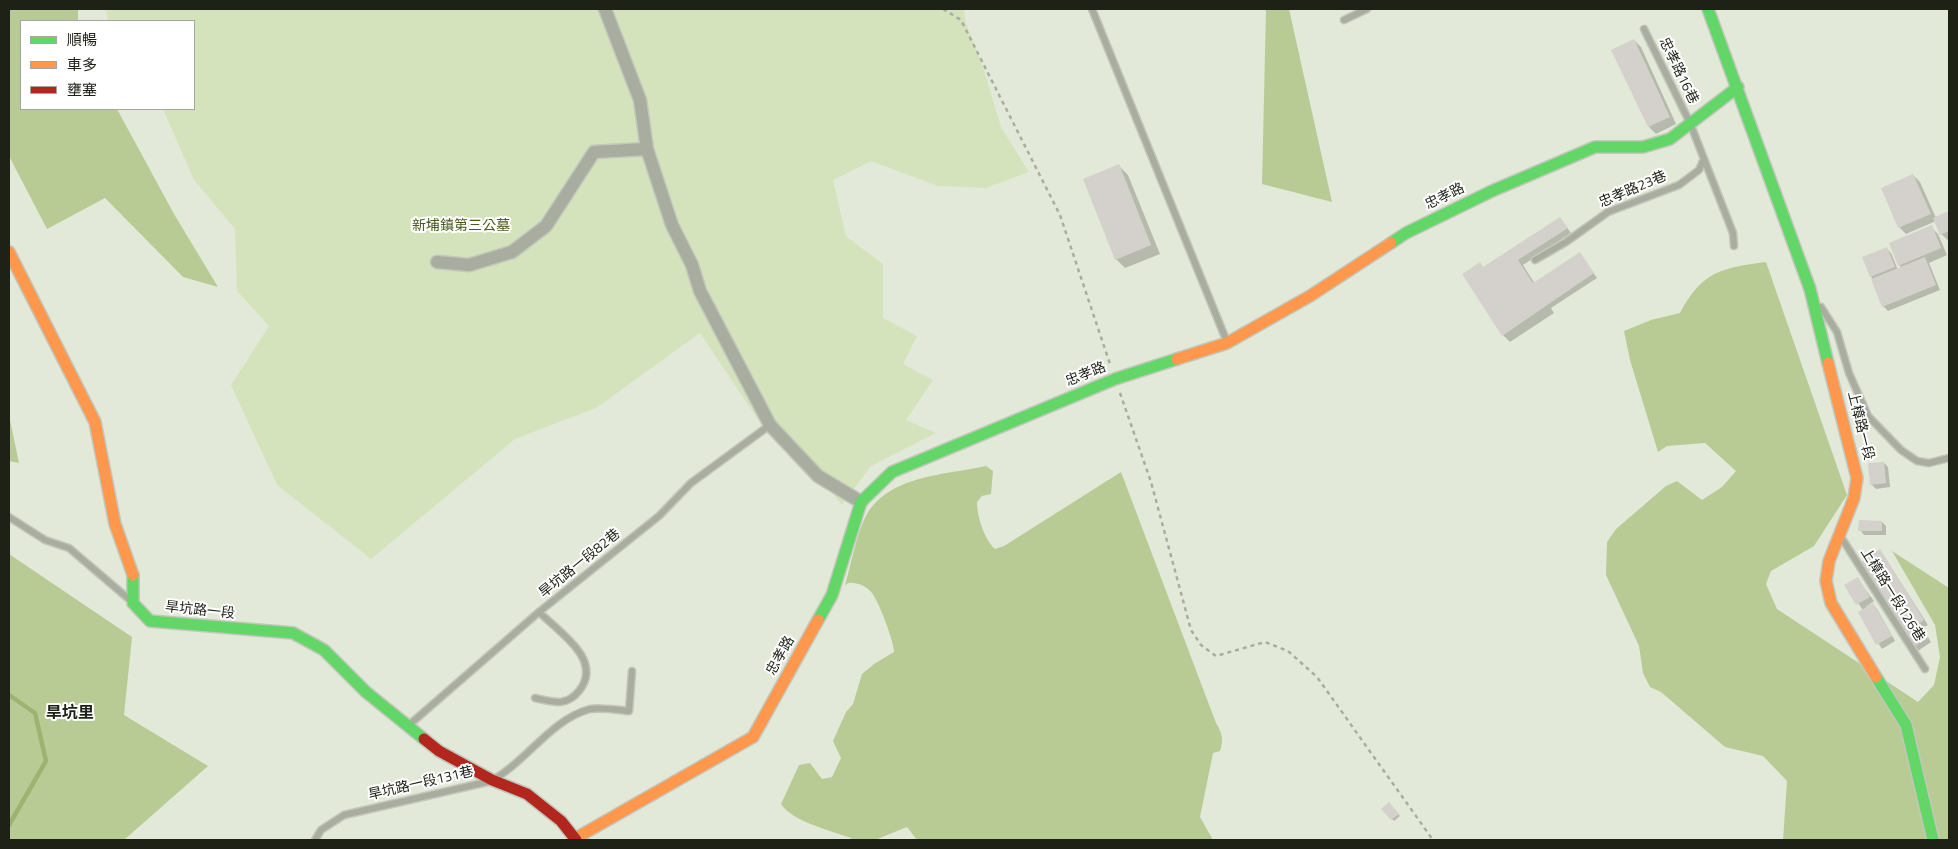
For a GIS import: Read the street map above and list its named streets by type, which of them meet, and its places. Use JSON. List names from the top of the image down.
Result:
{
  "streets": {
    "street": ["忠孝路", "上樟路一段", "旱坑路一段"],
    "lane": [
      "忠孝路16巷",
      "忠孝路23巷",
      "旱坑路一段82巷",
      "上樟路一段126巷",
      "旱坑路一段131巷"
    ]
  },
  "crossings": [
    ["忠孝路16巷", "忠孝路"],
    ["忠孝路", "上樟路一段"],
    ["忠孝路", "旱坑路一段"],
    ["上樟路一段", "上樟路一段126巷"],
    ["旱坑路一段82巷", "旱坑路一段"],
    ["旱坑路一段", "旱坑路一段131巷"]
  ],
  "districts": ["旱坑里"],
  "parks": ["新埔鎮第三公墓"],
  "legend": ["順暢", "車多", "壅塞"]
}
